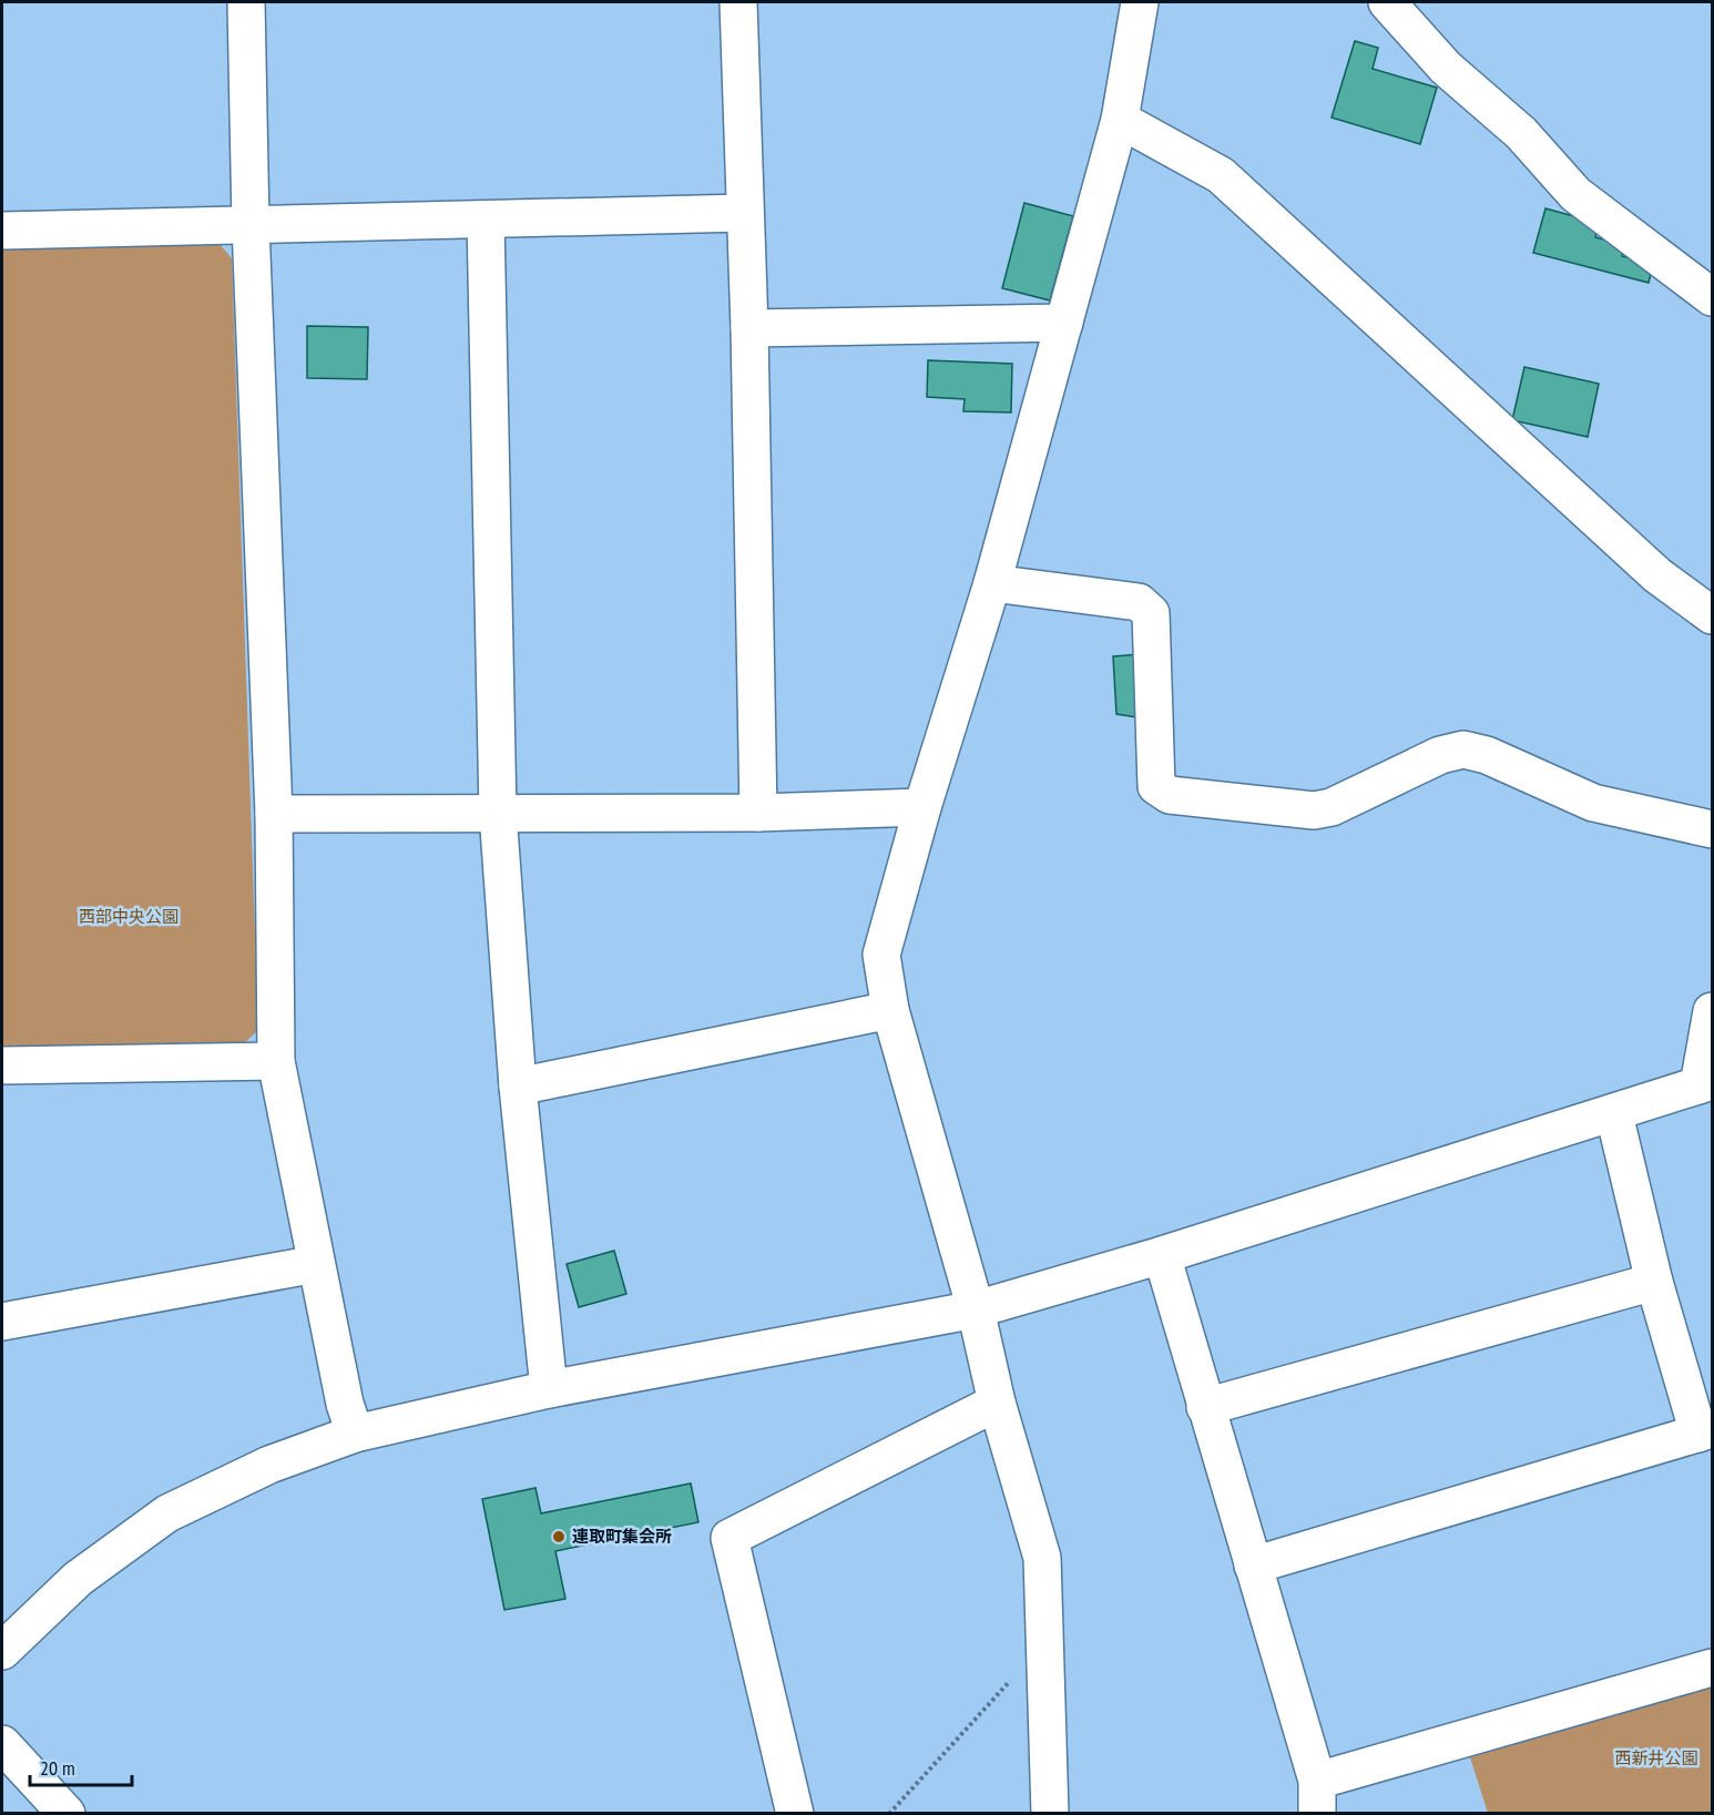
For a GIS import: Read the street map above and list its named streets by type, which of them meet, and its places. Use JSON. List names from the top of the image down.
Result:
{
  "parks": ["西部中央公園", "西新井公園"],
  "places": ["連取町集会所"],
  "scale_bar": "20 m"
}
